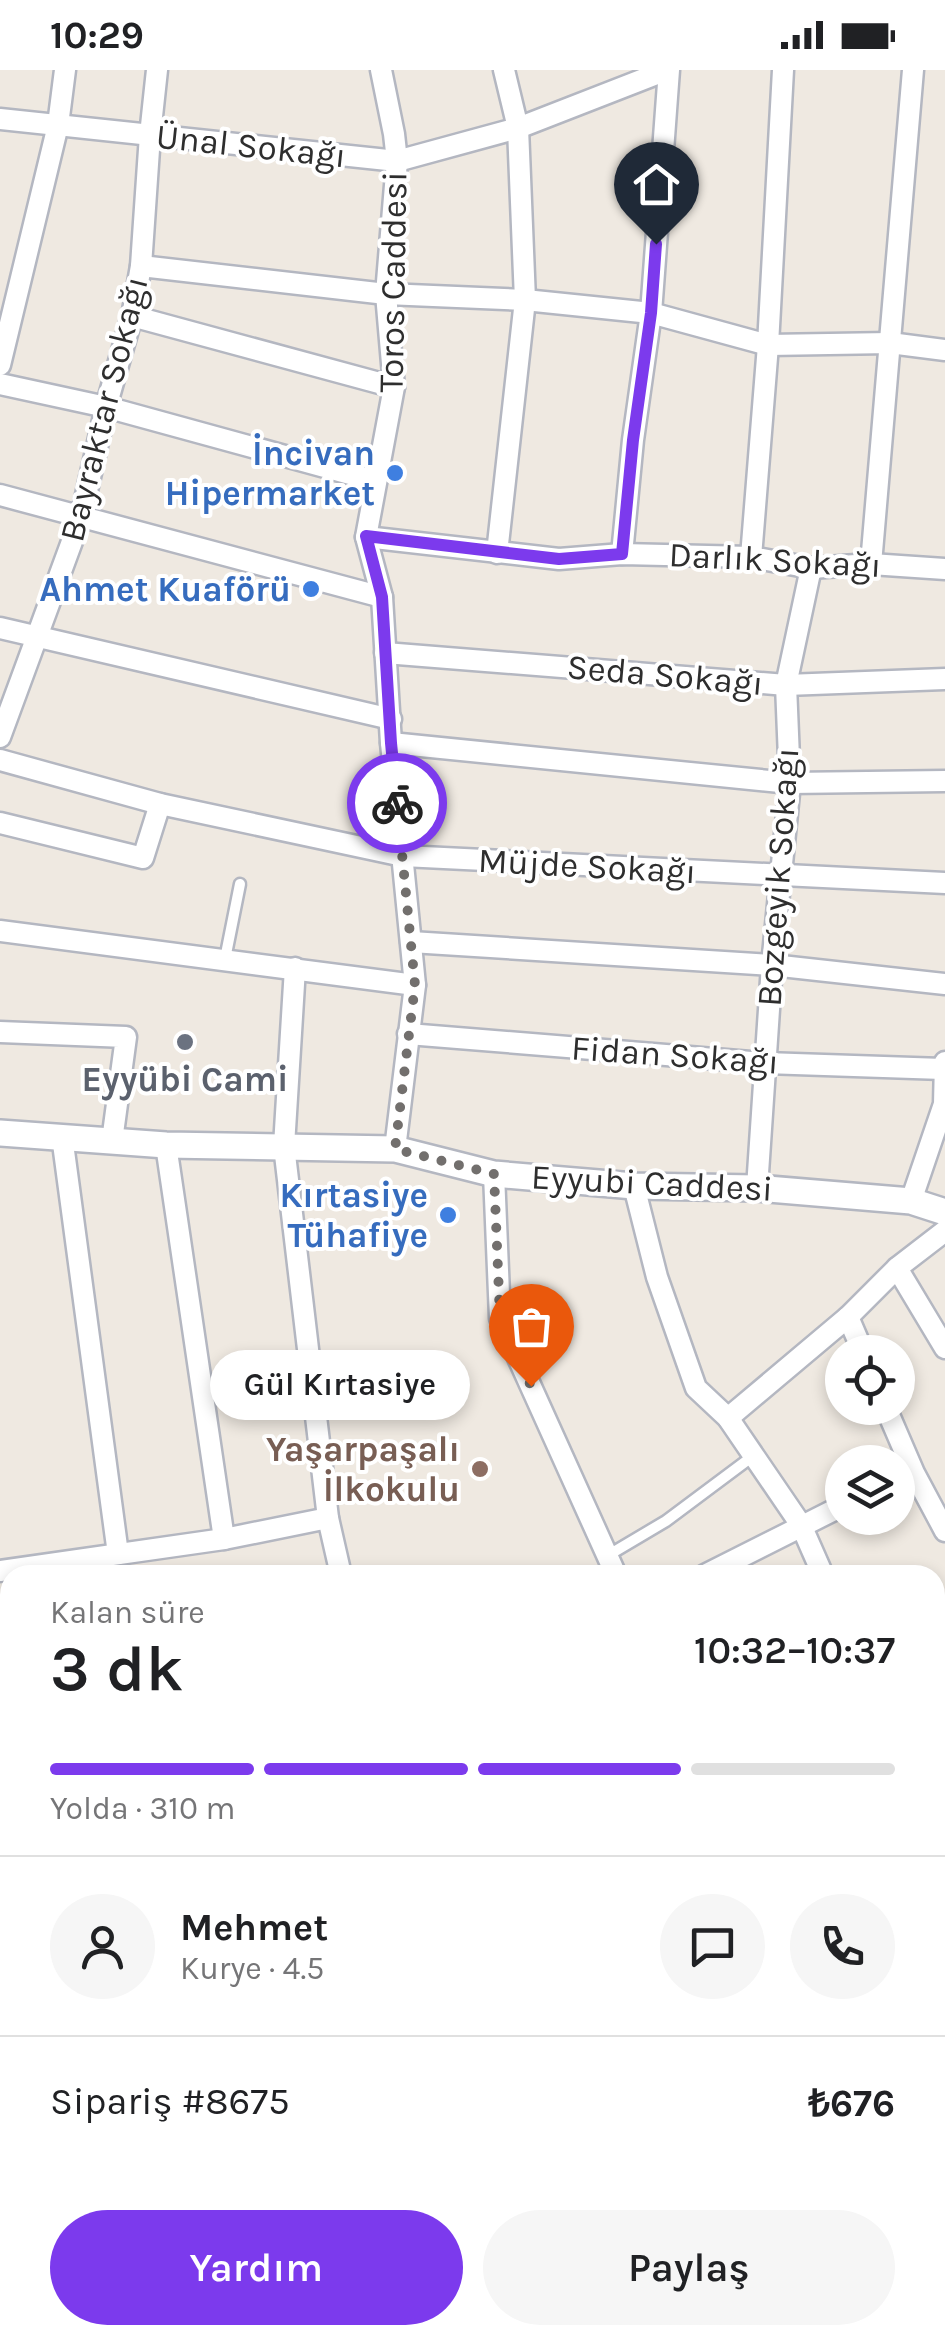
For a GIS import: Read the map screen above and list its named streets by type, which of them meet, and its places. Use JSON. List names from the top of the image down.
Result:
{
  "streets": {
    "street": [
      "Ünal Sokağı",
      "Toros Caddesi",
      "Bayraktar Sokağı",
      "Darlık Sokağı",
      "Seda Sokağı",
      "Müjde Sokağı",
      "Bozgeyik Sokağı",
      "Fidan Sokağı",
      "Eyyubi Caddesi"
    ]
  },
  "crossings": [
    ["Ünal Sokağı", "Toros Caddesi"],
    ["Ünal Sokağı", "Bayraktar Sokağı"],
    ["Toros Caddesi", "Darlık Sokağı"],
    ["Toros Caddesi", "Seda Sokağı"],
    ["Toros Caddesi", "Müjde Sokağı"],
    ["Toros Caddesi", "Fidan Sokağı"],
    ["Toros Caddesi", "Eyyubi Caddesi"],
    ["Darlık Sokağı", "Bozgeyik Sokağı"],
    ["Seda Sokağı", "Bozgeyik Sokağı"],
    ["Müjde Sokağı", "Bozgeyik Sokağı"],
    ["Bozgeyik Sokağı", "Fidan Sokağı"],
    ["Bozgeyik Sokağı", "Eyyubi Caddesi"]
  ],
  "places": [
    "İncivan Hipermarket",
    "Ahmet Kuaförü",
    "Eyyübi Cami",
    "Kırtasiye Tühafiye",
    "Gül Kırtasiye",
    "Yaşarpaşalı İlkokulu"
  ],
  "page": {
    "status": "10:29",
    "bubble": "Gül Kırtasiye",
    "heading": ["3 dk", "Kalan süre", "10:32–10:37"],
    "panel": [
      "Mehmet",
      "Kurye · 4.5",
      "Sipariş #8675",
      "₺676"
    ],
    "bar": "Yolda · 310 m",
    "buttons": ["Yardım", "Paylaş"]
  }
}
